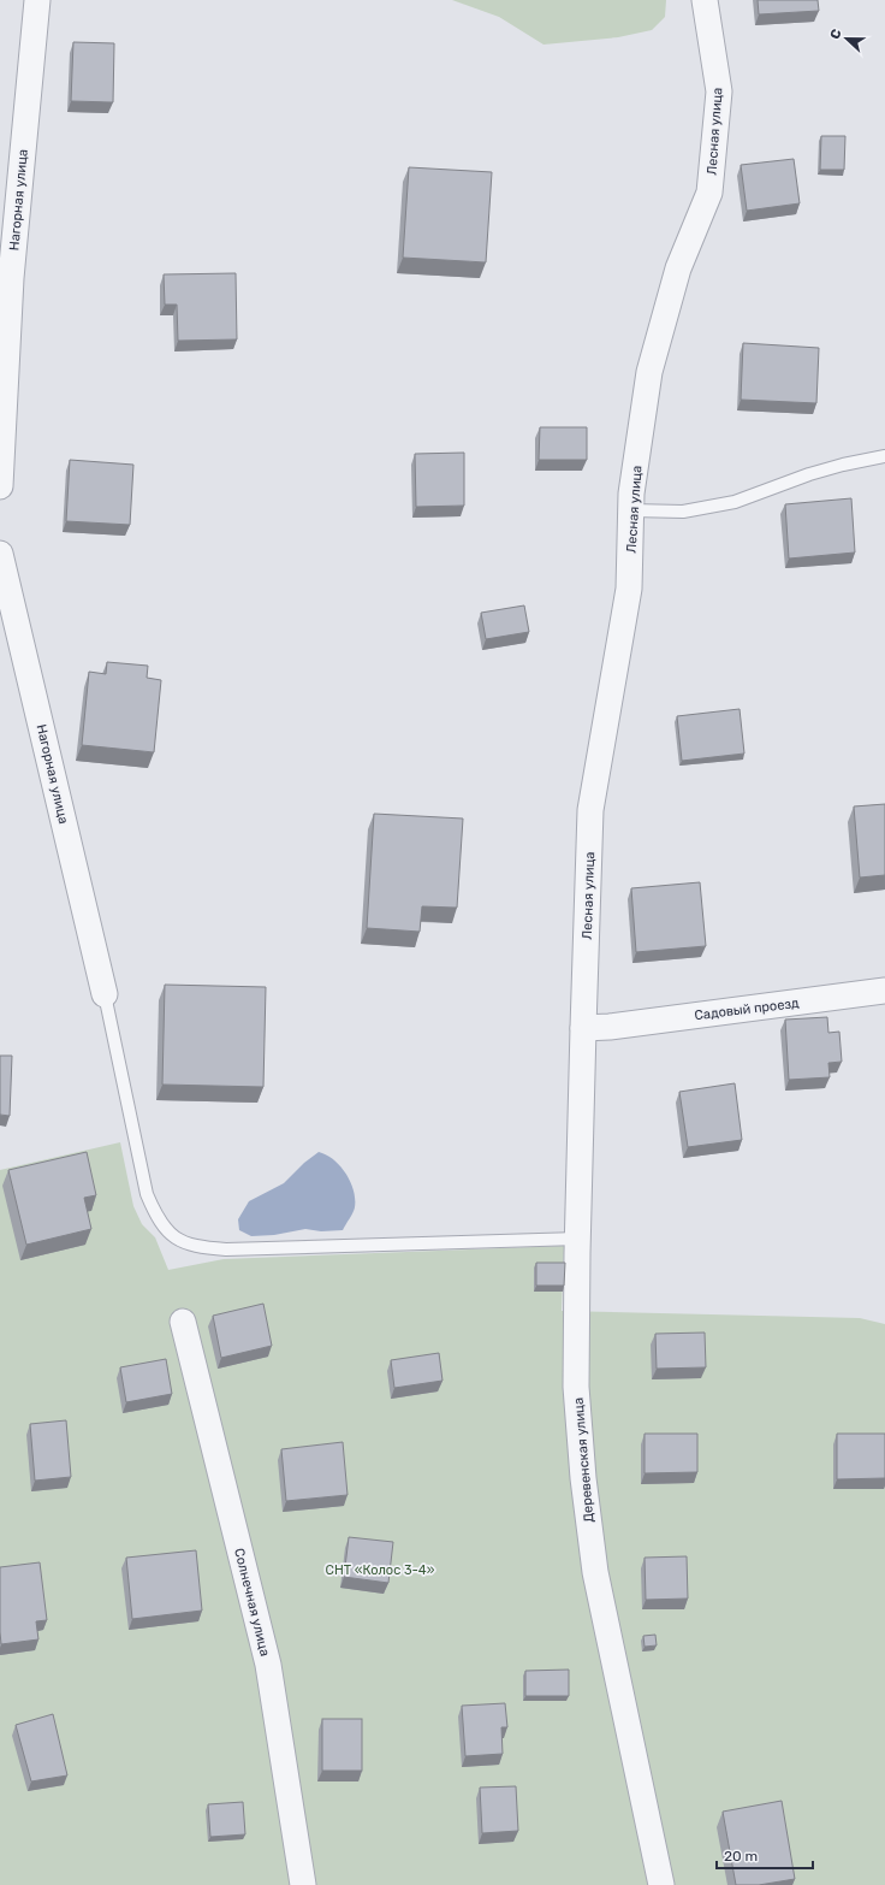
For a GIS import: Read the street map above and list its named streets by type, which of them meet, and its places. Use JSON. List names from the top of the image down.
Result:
{
  "streets": {
    "street": [
      "Лесная улица",
      "Нагорная улица",
      "Садовый проезд",
      "Деревенская улица",
      "Солнечная улица"
    ]
  },
  "crossings": [
    ["Лесная улица", "Садовый проезд"],
    ["Лесная улица", "Деревенская улица"],
    ["Садовый проезд", "Деревенская улица"]
  ],
  "parks": ["СНТ «Колос 3-4»"],
  "scale_bar": "20 m",
  "north": "left"
}
